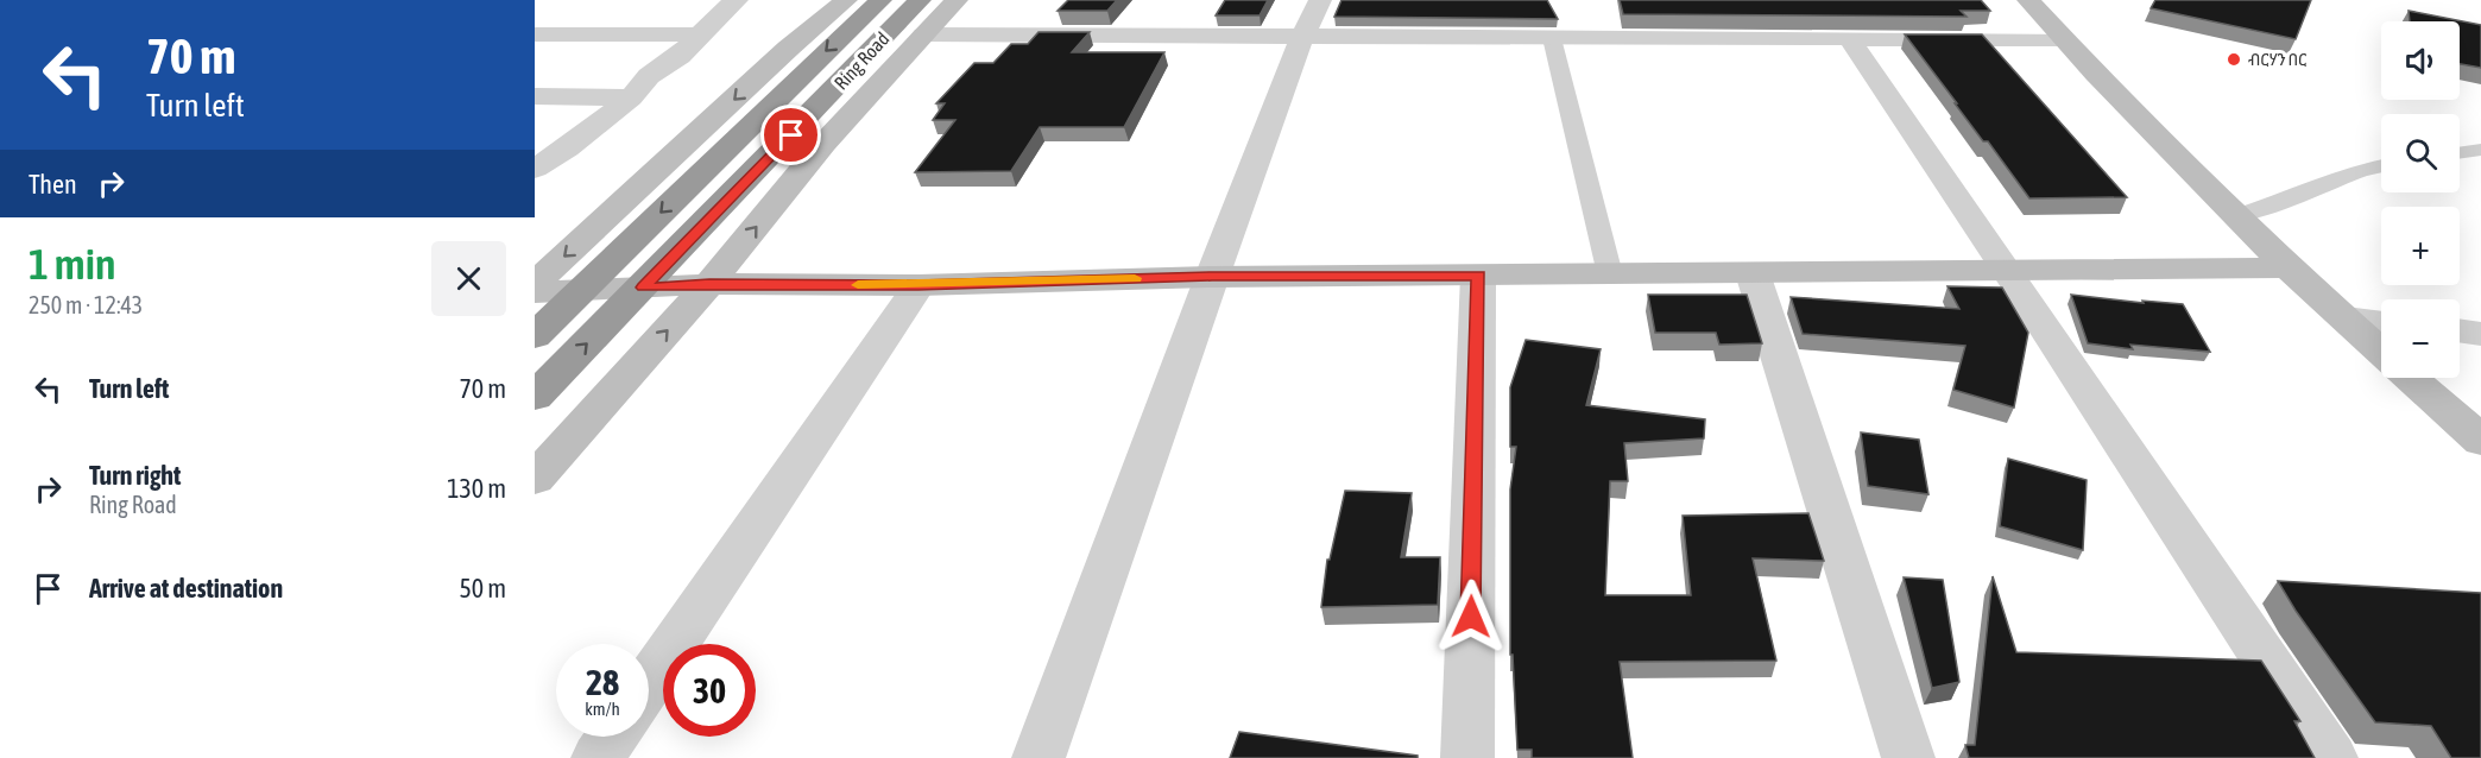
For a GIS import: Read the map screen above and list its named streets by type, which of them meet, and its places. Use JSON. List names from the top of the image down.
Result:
{
  "streets": {
    "highway": ["Ring Road"]
  },
  "places": ["ብርሃን በር"],
  "page": {
    "turn": ["70 m", "Turn left"],
    "map_buttons": ["+", "−"],
    "then": "Then",
    "heading": ["1 min", "250 m · 12:43"],
    "list": [
      {
        "name": "Turn left",
        "value": "70 m"
      },
      {
        "name": "Turn right",
        "note": "Ring Road",
        "value": "130 m"
      },
      {
        "name": "Arrive at destination",
        "value": "50 m"
      }
    ],
    "speed": "28 km/h",
    "limit": "30"
  }
}
